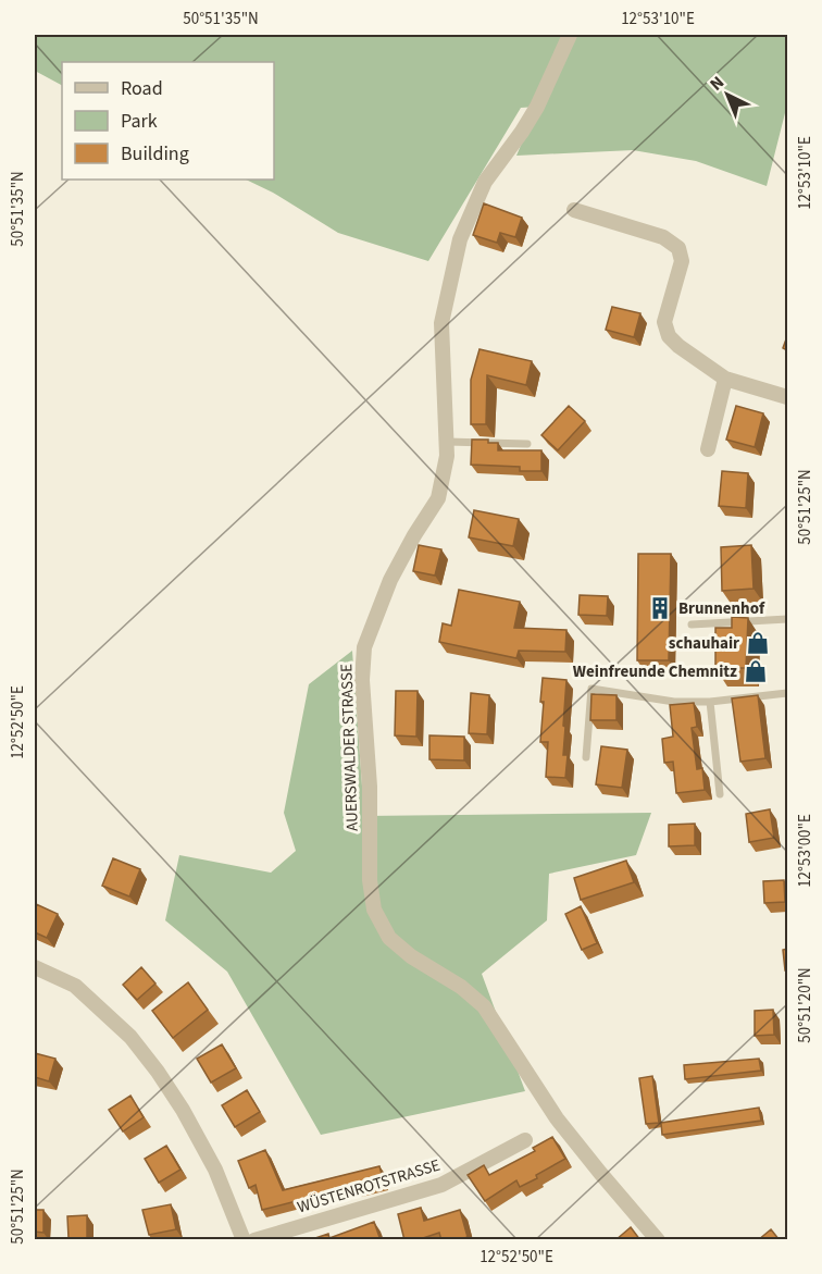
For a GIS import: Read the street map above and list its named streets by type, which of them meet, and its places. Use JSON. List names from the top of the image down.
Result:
{
  "streets": {
    "street": ["AUERSWALDER STRASSE", "WÜSTENROTSTRASSE"]
  },
  "places": {
    "building": ["Brunnenhof"],
    "shop": ["schauhair", "Weinfreunde Chemnitz"]
  },
  "legend": ["Road", "Park", "Building"],
  "north": "top left",
  "coordinates": [
    "50°51'35\"N",
    "12°53'10\"E",
    "50°51'25\"N",
    "12°52'50\"E",
    "12°53'00\"E",
    "50°51'20\"N"
  ]
}
